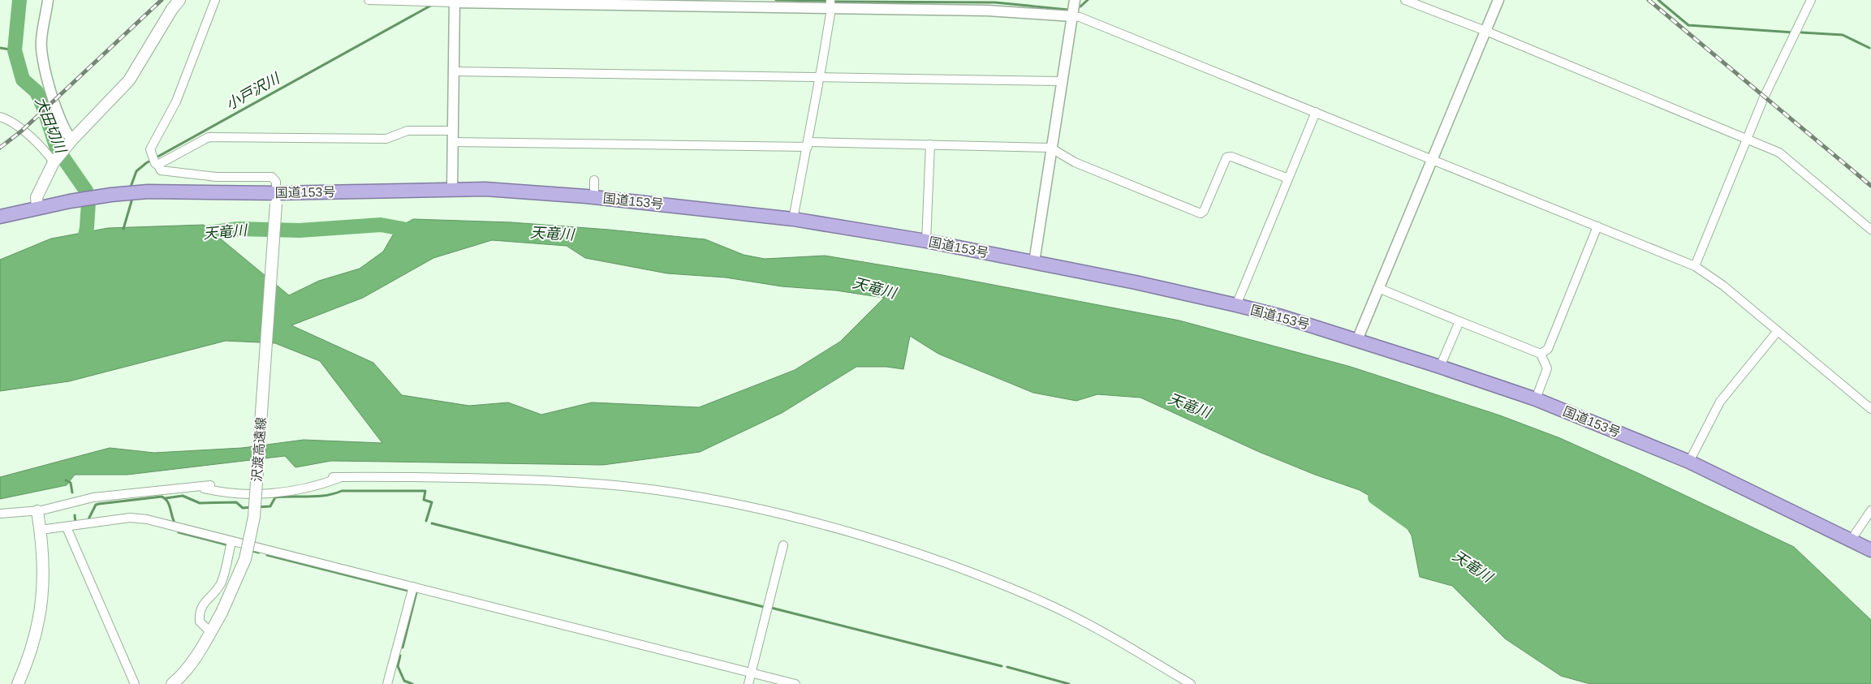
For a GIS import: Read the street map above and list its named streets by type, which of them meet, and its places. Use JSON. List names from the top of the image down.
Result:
{
  "streets": {
    "highway": ["国道153号"],
    "main road": ["沢渡高遠線"]
  },
  "crossings": [
    ["国道153号", "沢渡高遠線"]
  ],
  "water": ["小戸沢川", "犬田切川", "天竜川"]
}
